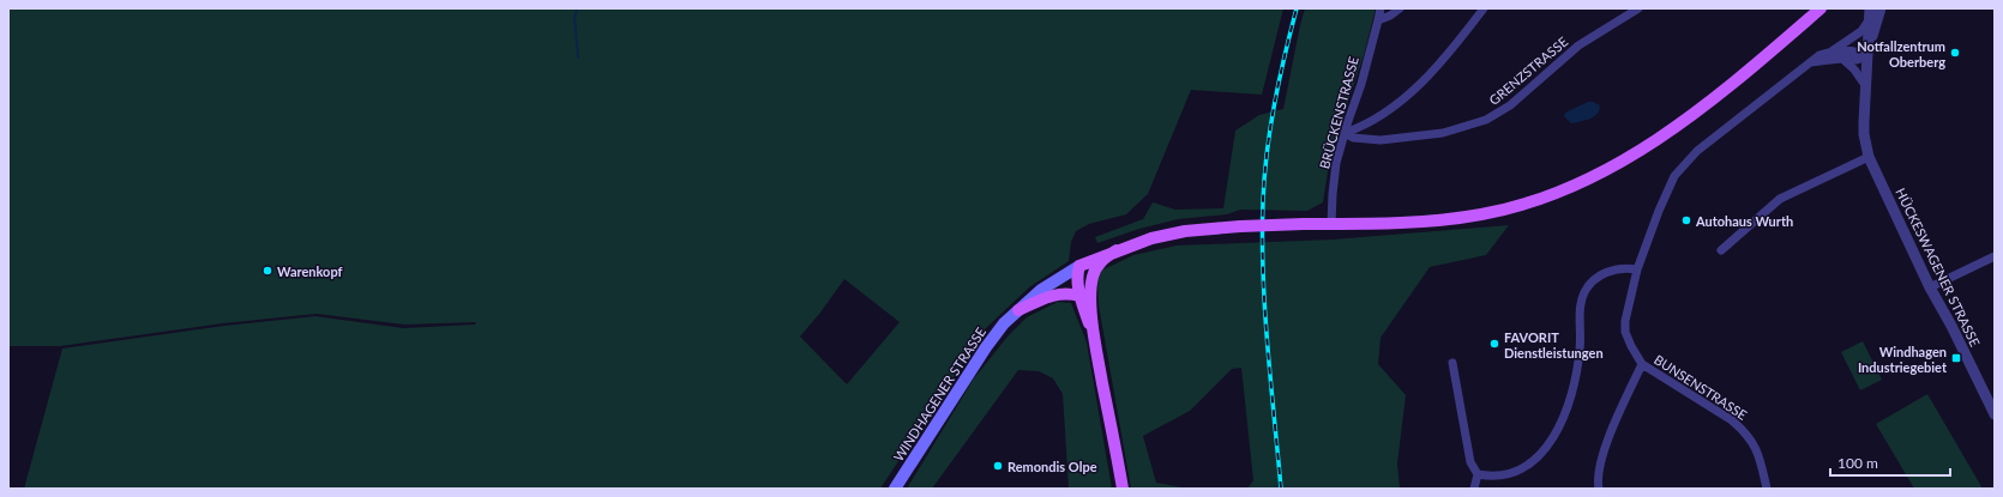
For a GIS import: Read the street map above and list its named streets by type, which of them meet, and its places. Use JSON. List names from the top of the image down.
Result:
{
  "streets": {
    "main road": ["WINDHAGENER STRASSE"],
    "street": [
      "GRENZSTRASSE",
      "BRÜCKENSTRASSE",
      "HÜCKESWAGENER STRASSE",
      "BUNSENSTRASSE"
    ]
  },
  "crossings": [
    ["GRENZSTRASSE", "BRÜCKENSTRASSE"],
    ["HÜCKESWAGENER STRASSE", "BUNSENSTRASSE"]
  ],
  "places": {
    "other": [
      "Notfallzentrum Oberberg",
      "Autohaus Wurth",
      "Warenkopf",
      "FAVORIT Dienstleistungen",
      "Remondis Olpe"
    ],
    "transit": ["Windhagen Industriegebiet"]
  },
  "scale_bar": "100 m"
}
